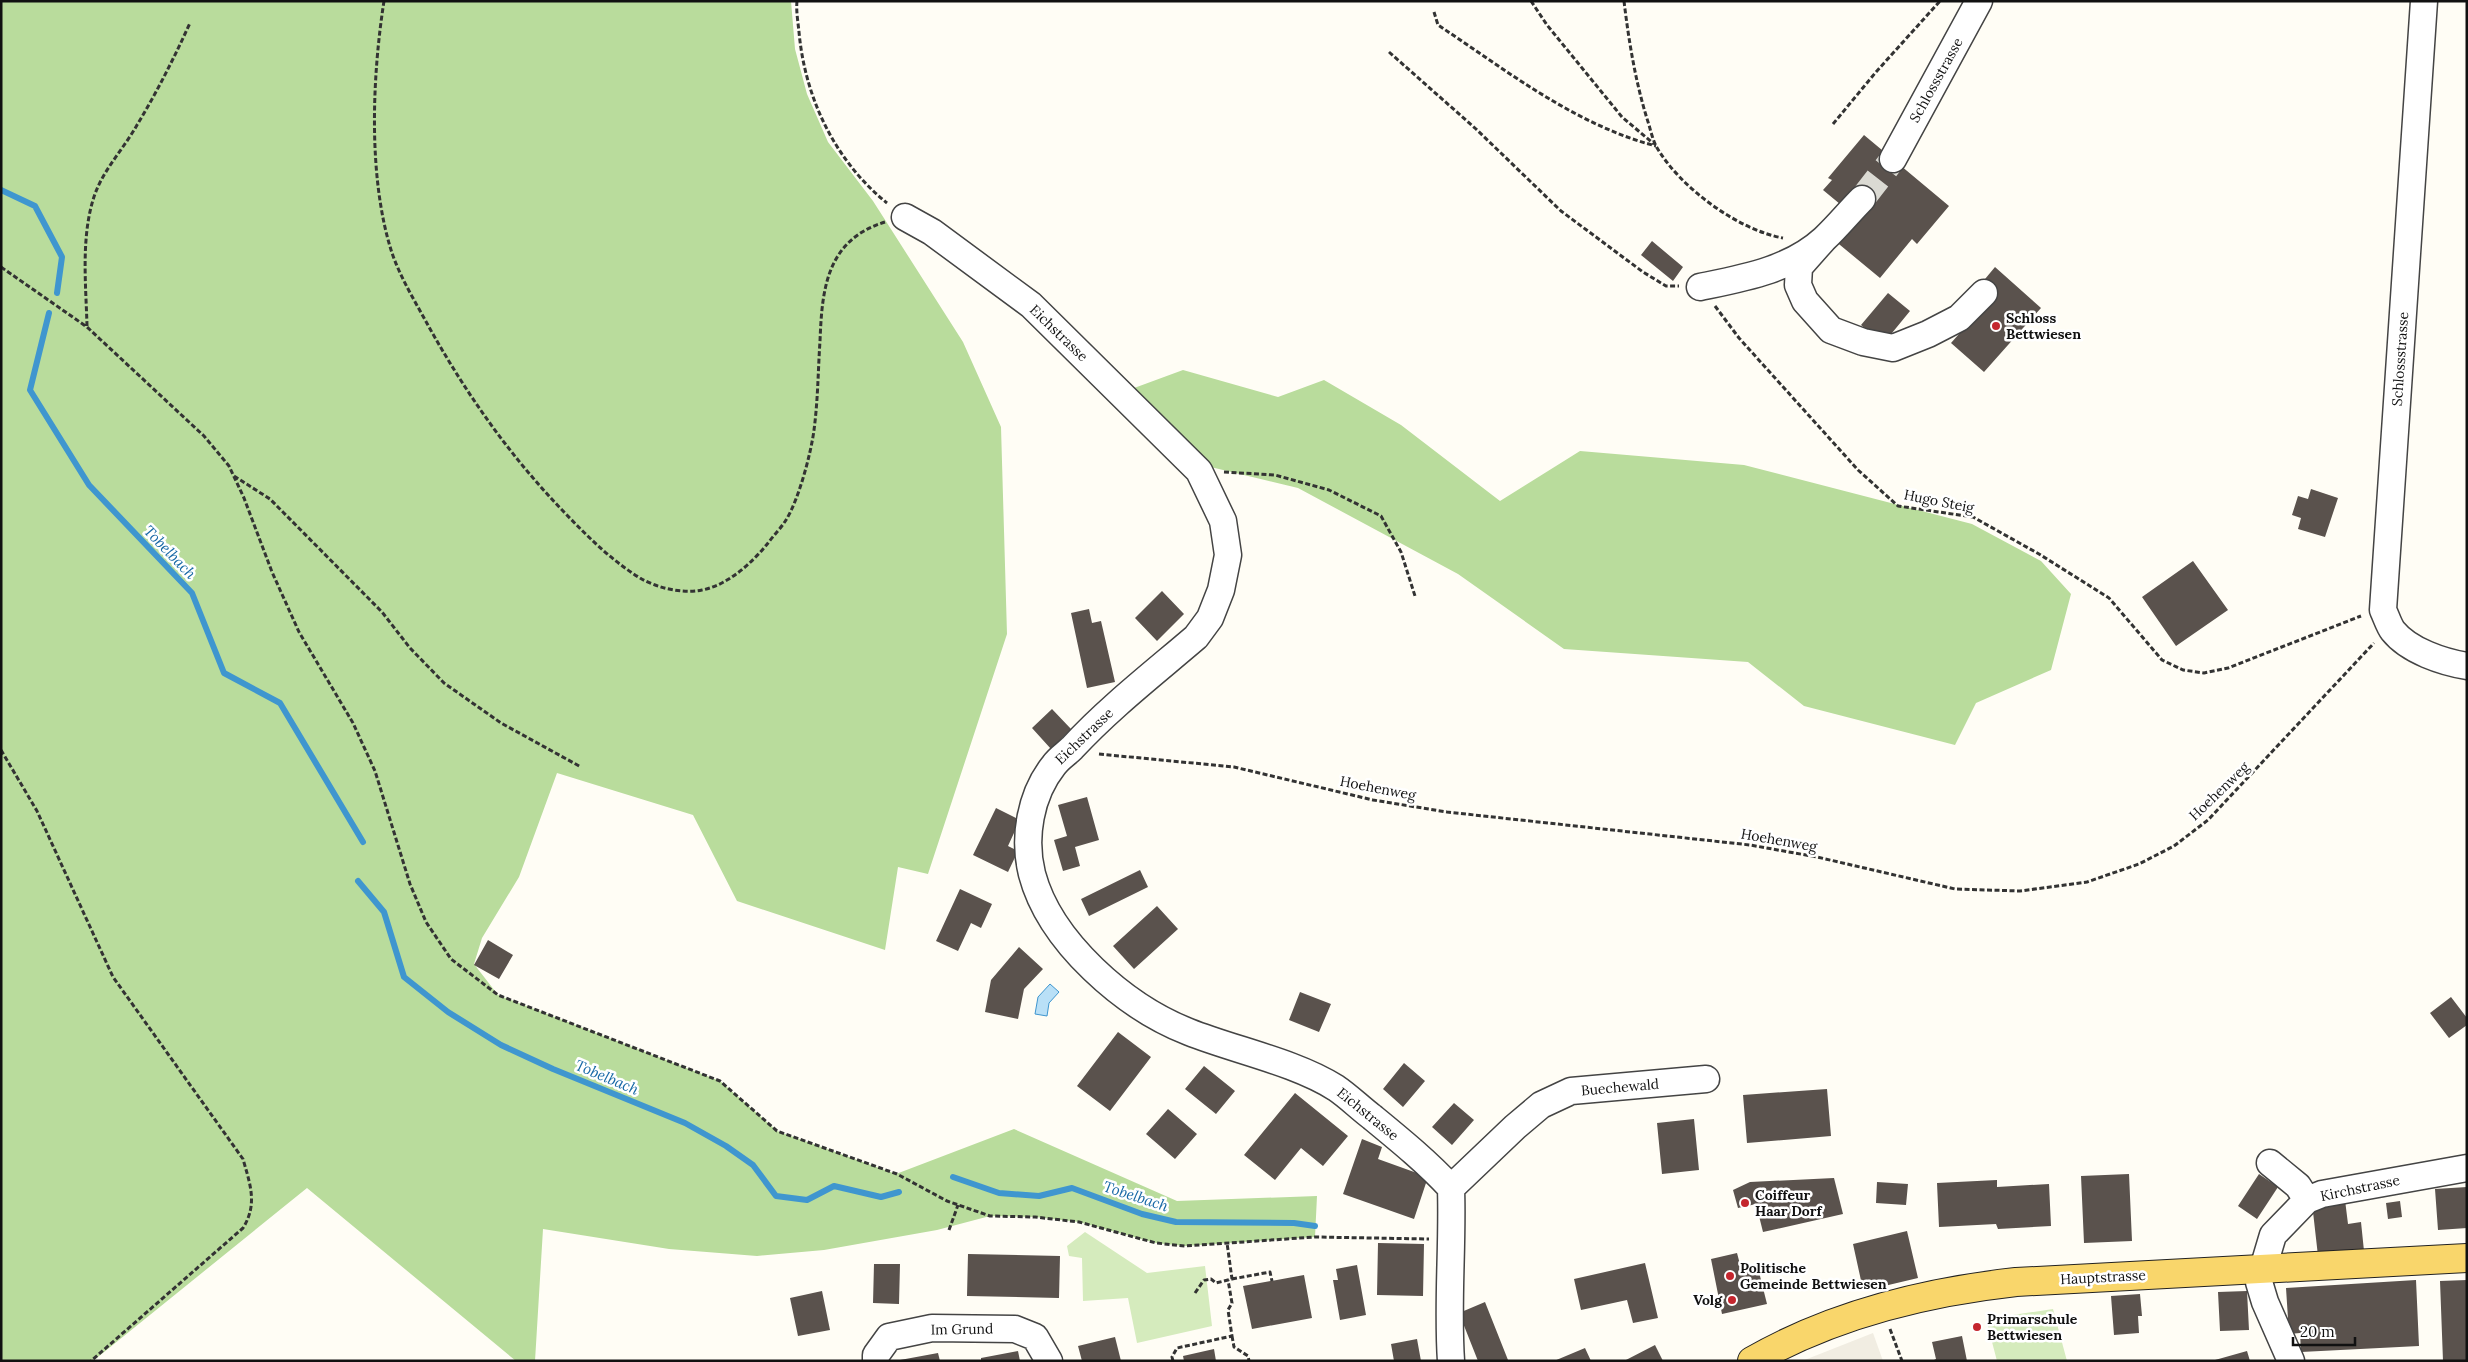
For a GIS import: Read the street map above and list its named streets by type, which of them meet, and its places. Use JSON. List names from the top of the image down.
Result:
{
  "streets": {
    "main road": ["Hauptstrasse"],
    "street": [
      "Schlossstrasse",
      "Eichstrasse",
      "Buechewald",
      "Kirchstrasse",
      "Im Grund"
    ],
    "path": ["Hugo Steig", "Hoehenweg"]
  },
  "crossings": [
    ["Schlossstrasse", "Hugo Steig"],
    ["Schlossstrasse", "Hoehenweg"],
    ["Eichstrasse", "Hoehenweg"],
    ["Eichstrasse", "Buechewald"],
    ["Hugo Steig", "Hoehenweg"],
    ["Kirchstrasse", "Hauptstrasse"]
  ],
  "water": ["Tobelbach"],
  "places": [
    "Schloss Bettwiesen",
    "Coiffeur Haar Dorf",
    "Politische Gemeinde Bettwiesen",
    "Volg",
    "Primarschule Bettwiesen"
  ],
  "scale_bar": "20 m"
}
